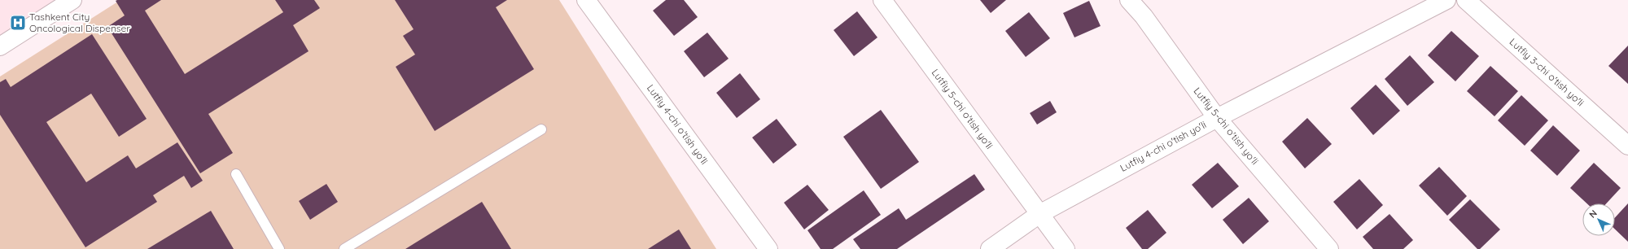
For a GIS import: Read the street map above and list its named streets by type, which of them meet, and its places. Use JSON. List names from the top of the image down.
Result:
{
  "streets": {
    "street": ["Lutfiy 3-chi o'tish yo'li", "Lutfiy 5-chi o'tish yo'li", "Lutfiy 4-chi o'tish yo'li"]
  },
  "crossings": [
    ["Lutfiy 5-chi o'tish yo'li", "Lutfiy 4-chi o'tish yo'li"]
  ],
  "places": {
    "hospital": ["Tashkent City Oncological Dispenser"]
  },
  "north": "top left"
}
